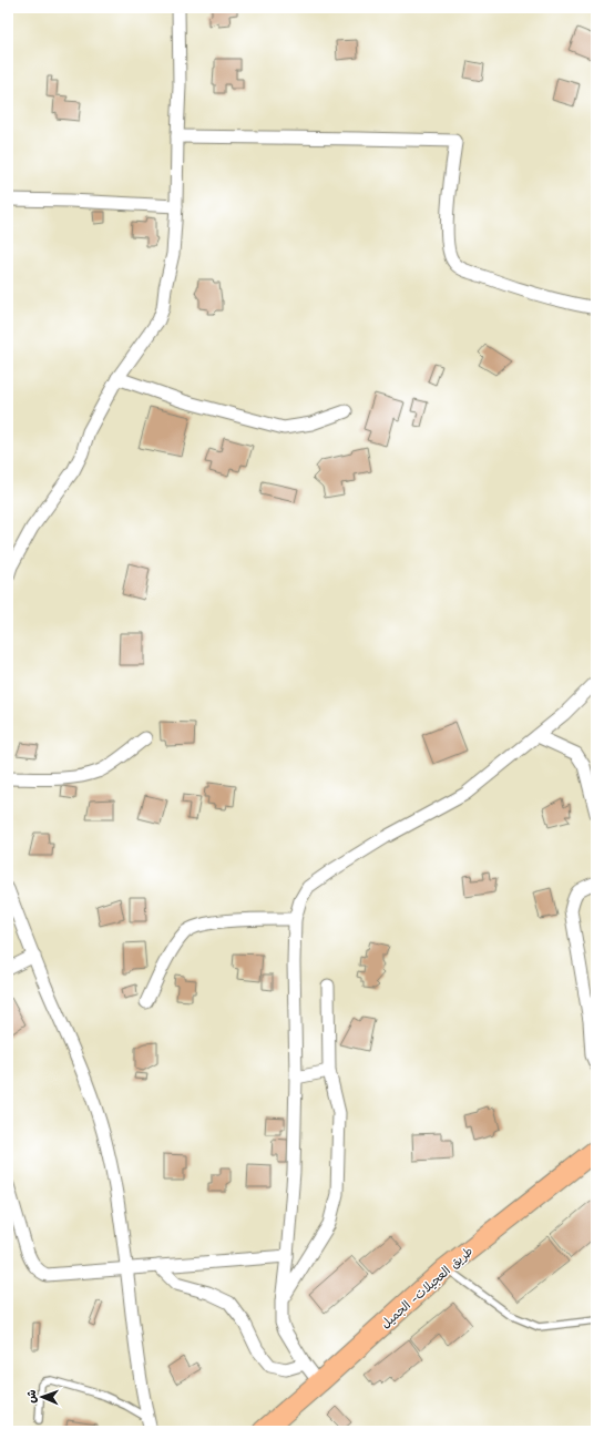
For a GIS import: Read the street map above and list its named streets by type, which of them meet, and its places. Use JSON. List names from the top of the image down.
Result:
{
  "streets": {
    "main road": ["طريق العجيلات- الجميل"]
  },
  "north": "left"
}
